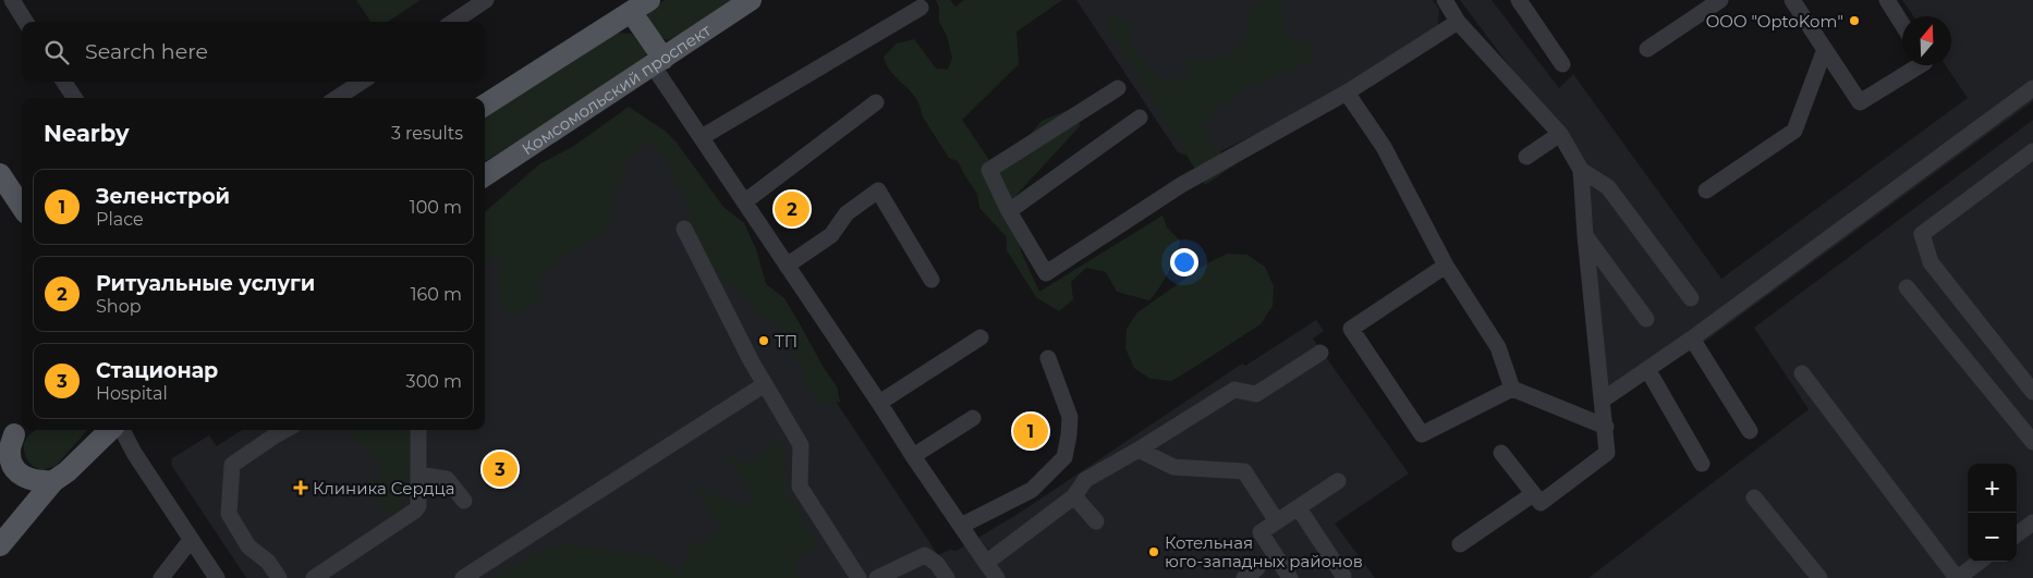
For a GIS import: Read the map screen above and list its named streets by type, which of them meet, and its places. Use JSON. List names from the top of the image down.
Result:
{
  "streets": {
    "main road": ["Комсомольский проспект"]
  },
  "places": {
    "other": ["OOO \"OptoKom\"", "ТП", "Котельная юго-западных районов"],
    "health": ["Клиника Сердца"]
  },
  "north": "top",
  "page": {
    "search": "Search here",
    "heading": ["Nearby", "3 results"],
    "list": [
      {
        "mark": "1",
        "name": "Зеленстрой",
        "note": "Place",
        "value": "100 m"
      },
      {
        "mark": "2",
        "name": "Ритуальные услуги",
        "note": "Shop",
        "value": "160 m"
      },
      {
        "mark": "3",
        "name": "Стационар",
        "note": "Hospital",
        "value": "300 m"
      }
    ],
    "pins": ["2", "1", "3"],
    "map_buttons": ["+", "−"]
  }
}
